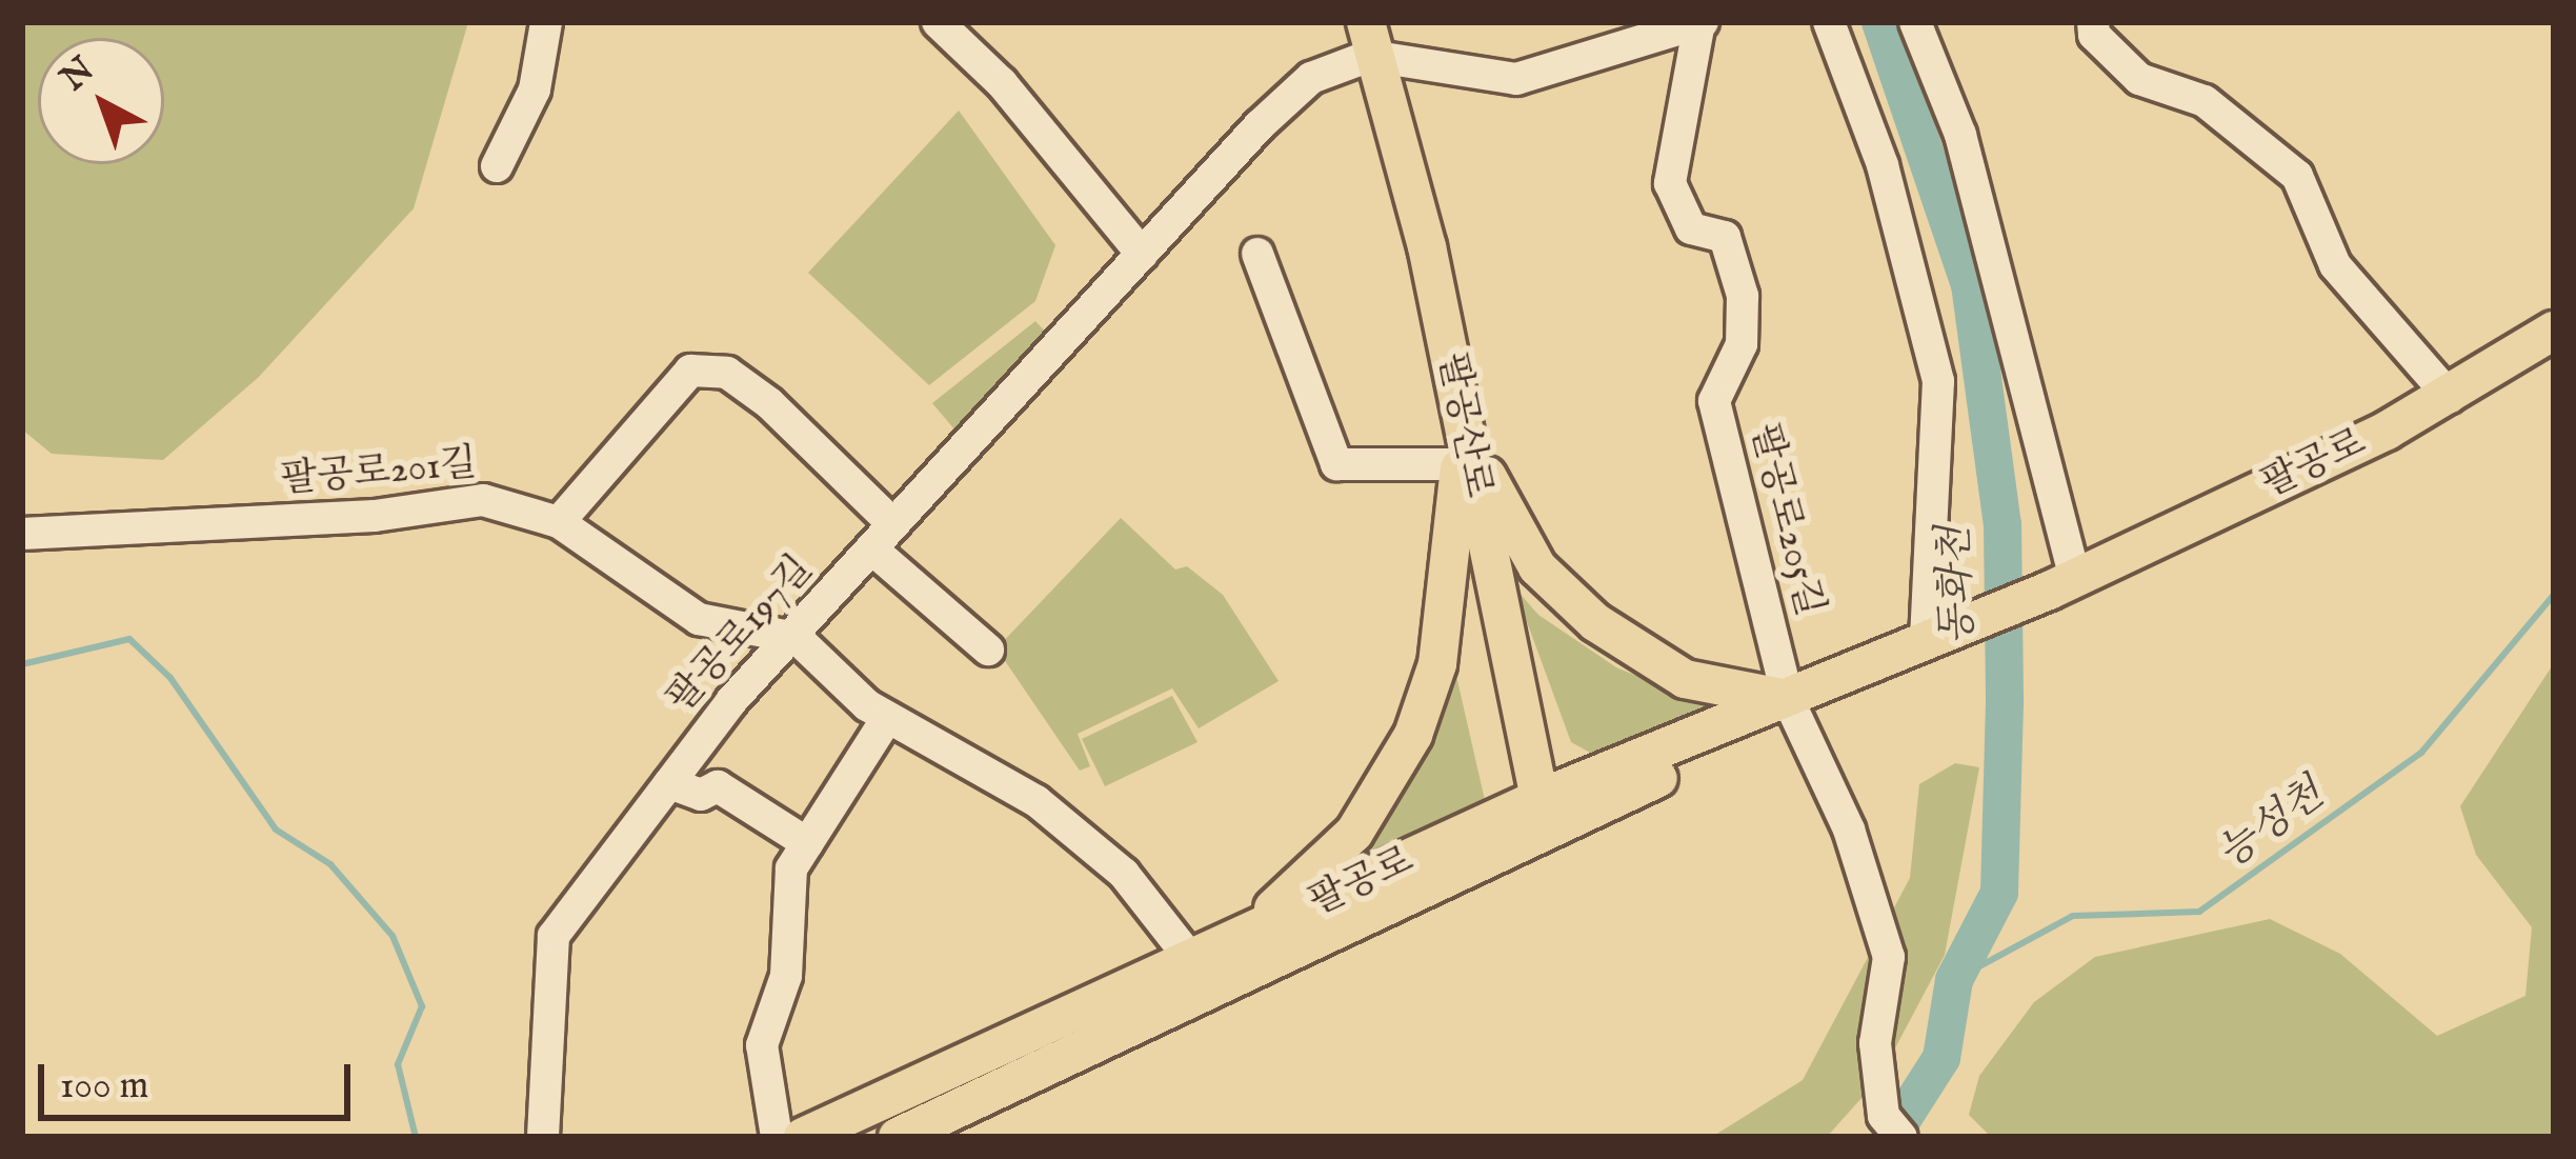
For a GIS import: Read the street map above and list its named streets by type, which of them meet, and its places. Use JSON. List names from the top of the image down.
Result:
{
  "streets": {
    "main road": ["팔공산로", "팔공로"],
    "street": ["팔공로201길", "팔공로205길", "팔공로197길"]
  },
  "crossings": [
    ["팔공산로", "팔공로"],
    ["팔공산로", "팔공로197길"],
    ["팔공로", "팔공로205길"],
    ["팔공로201길", "팔공로197길"]
  ],
  "water": ["동화천", "능성천"],
  "scale_bar": "100 m",
  "north": "top left"
}
